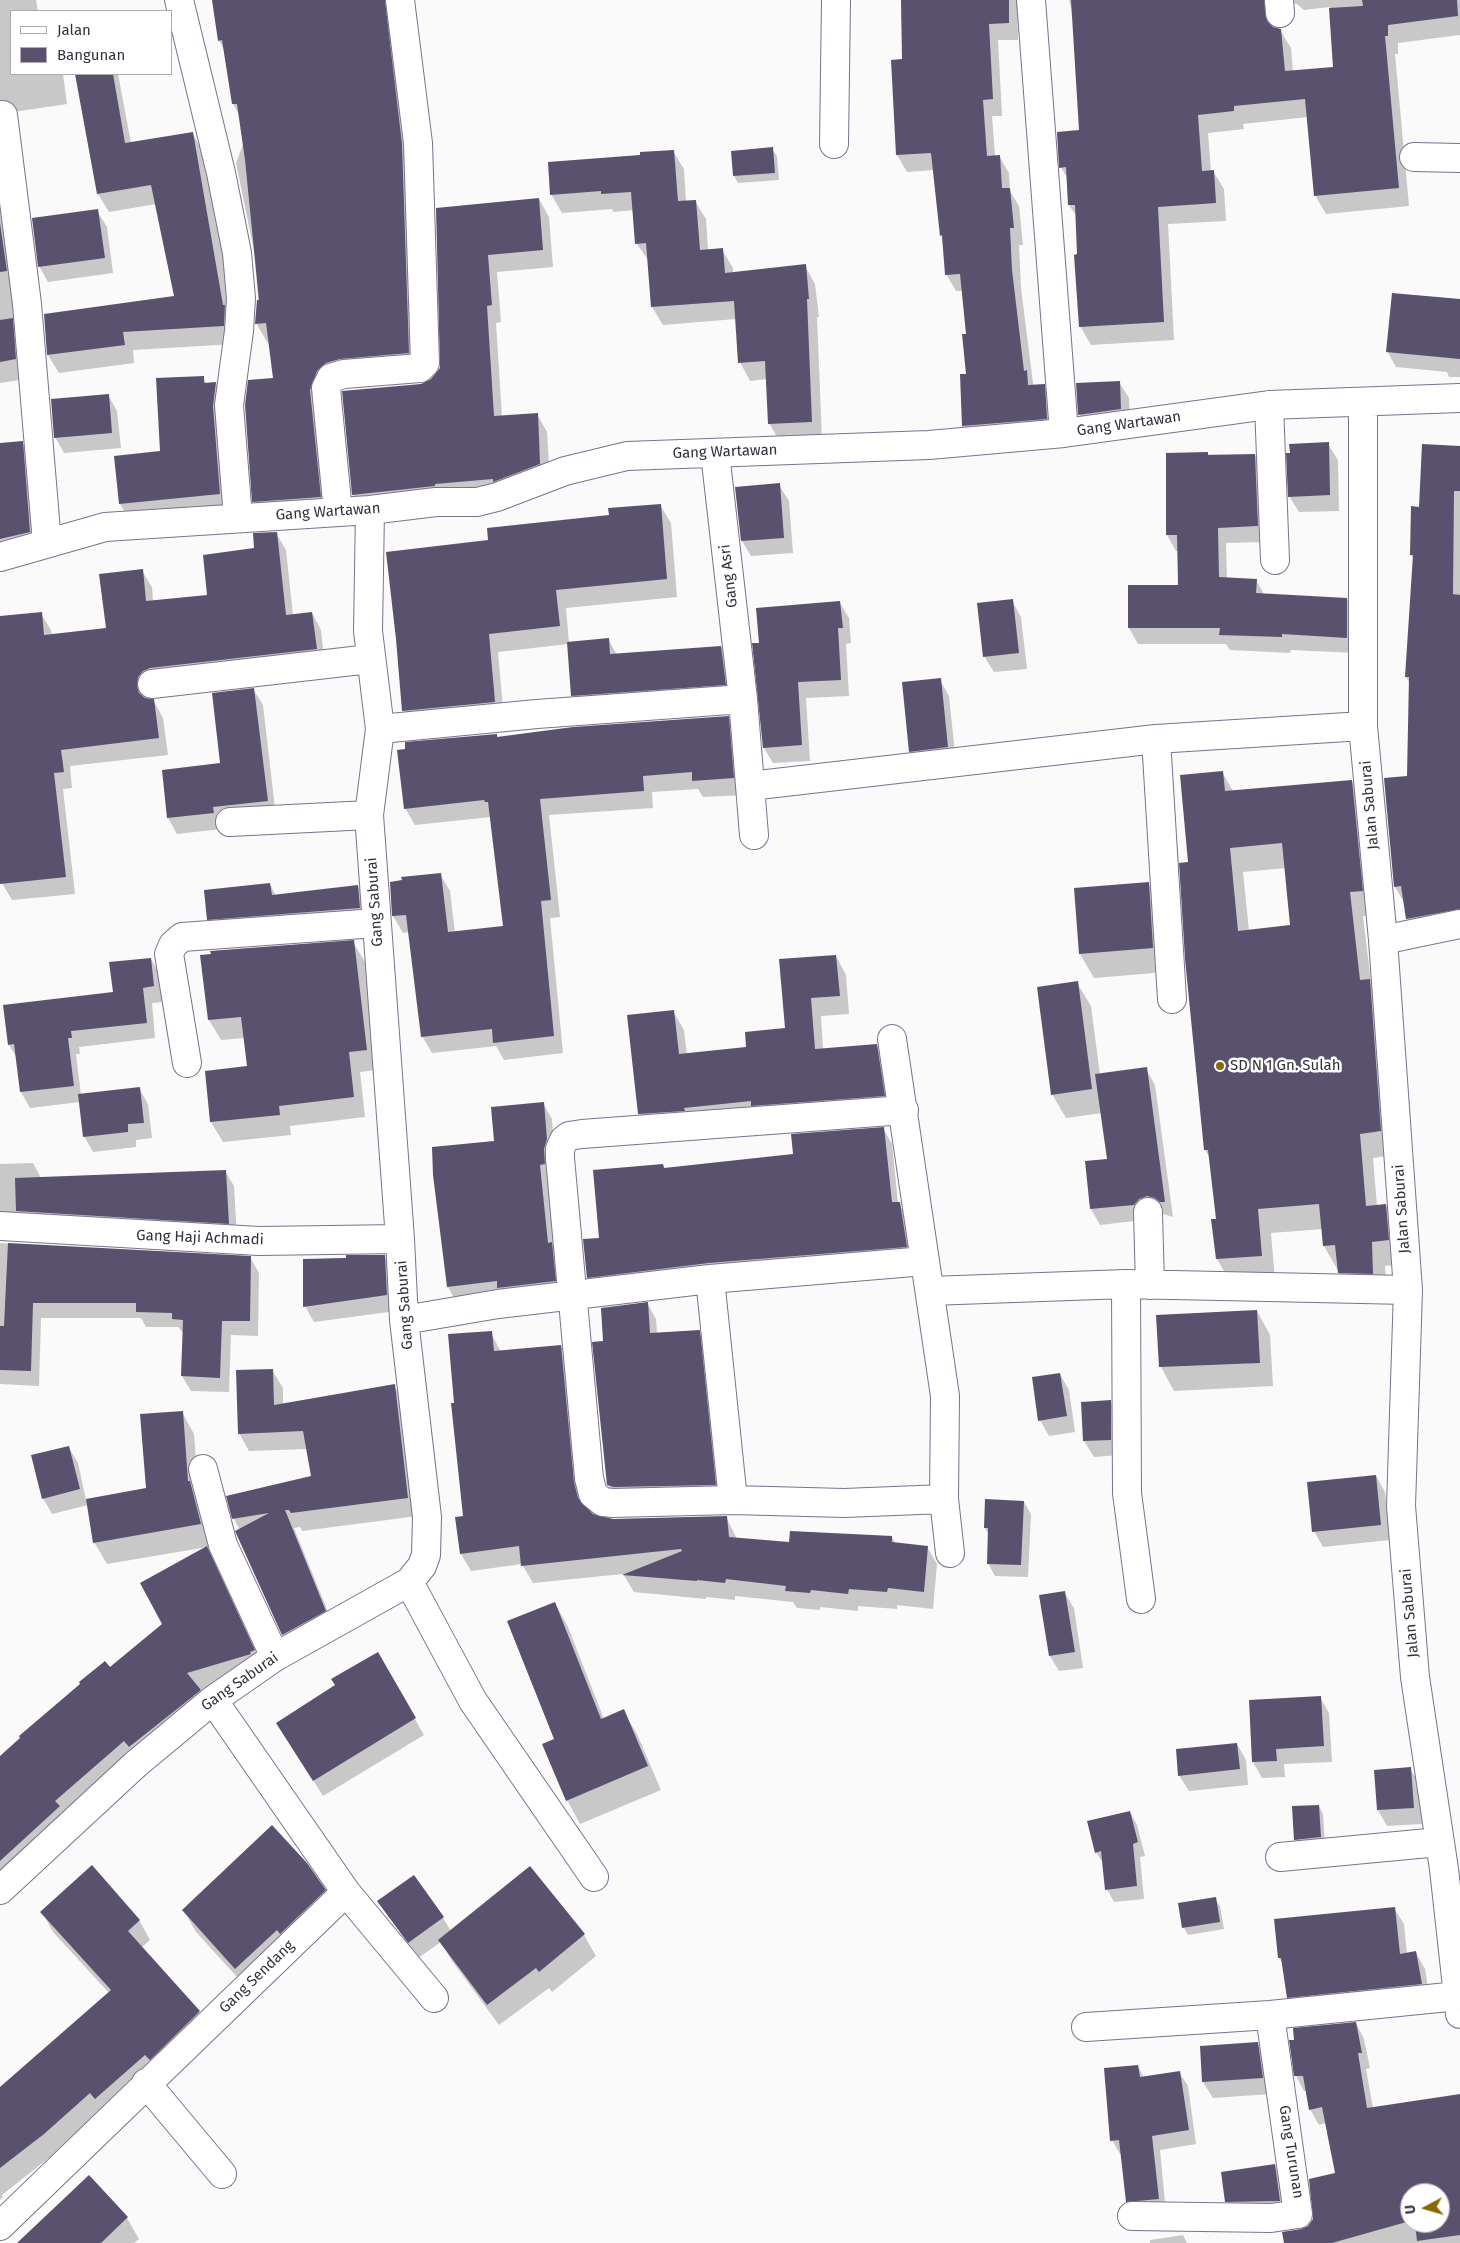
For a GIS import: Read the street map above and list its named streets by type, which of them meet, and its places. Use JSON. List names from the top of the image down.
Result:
{
  "streets": {
    "street": [
      "Gang Wartawan",
      "Gang Asri",
      "Jalan Saburai",
      "Gang Saburai",
      "Gang Haji Achmadi",
      "Gang Sendang",
      "Gang Turunan"
    ]
  },
  "crossings": [
    ["Gang Wartawan", "Gang Asri"],
    ["Gang Wartawan", "Jalan Saburai"],
    ["Gang Wartawan", "Gang Saburai"],
    ["Gang Saburai", "Gang Haji Achmadi"]
  ],
  "places": ["SD N 1 Gn. Sulah"],
  "legend": ["Jalan", "Bangunan"],
  "north": "left"
}
